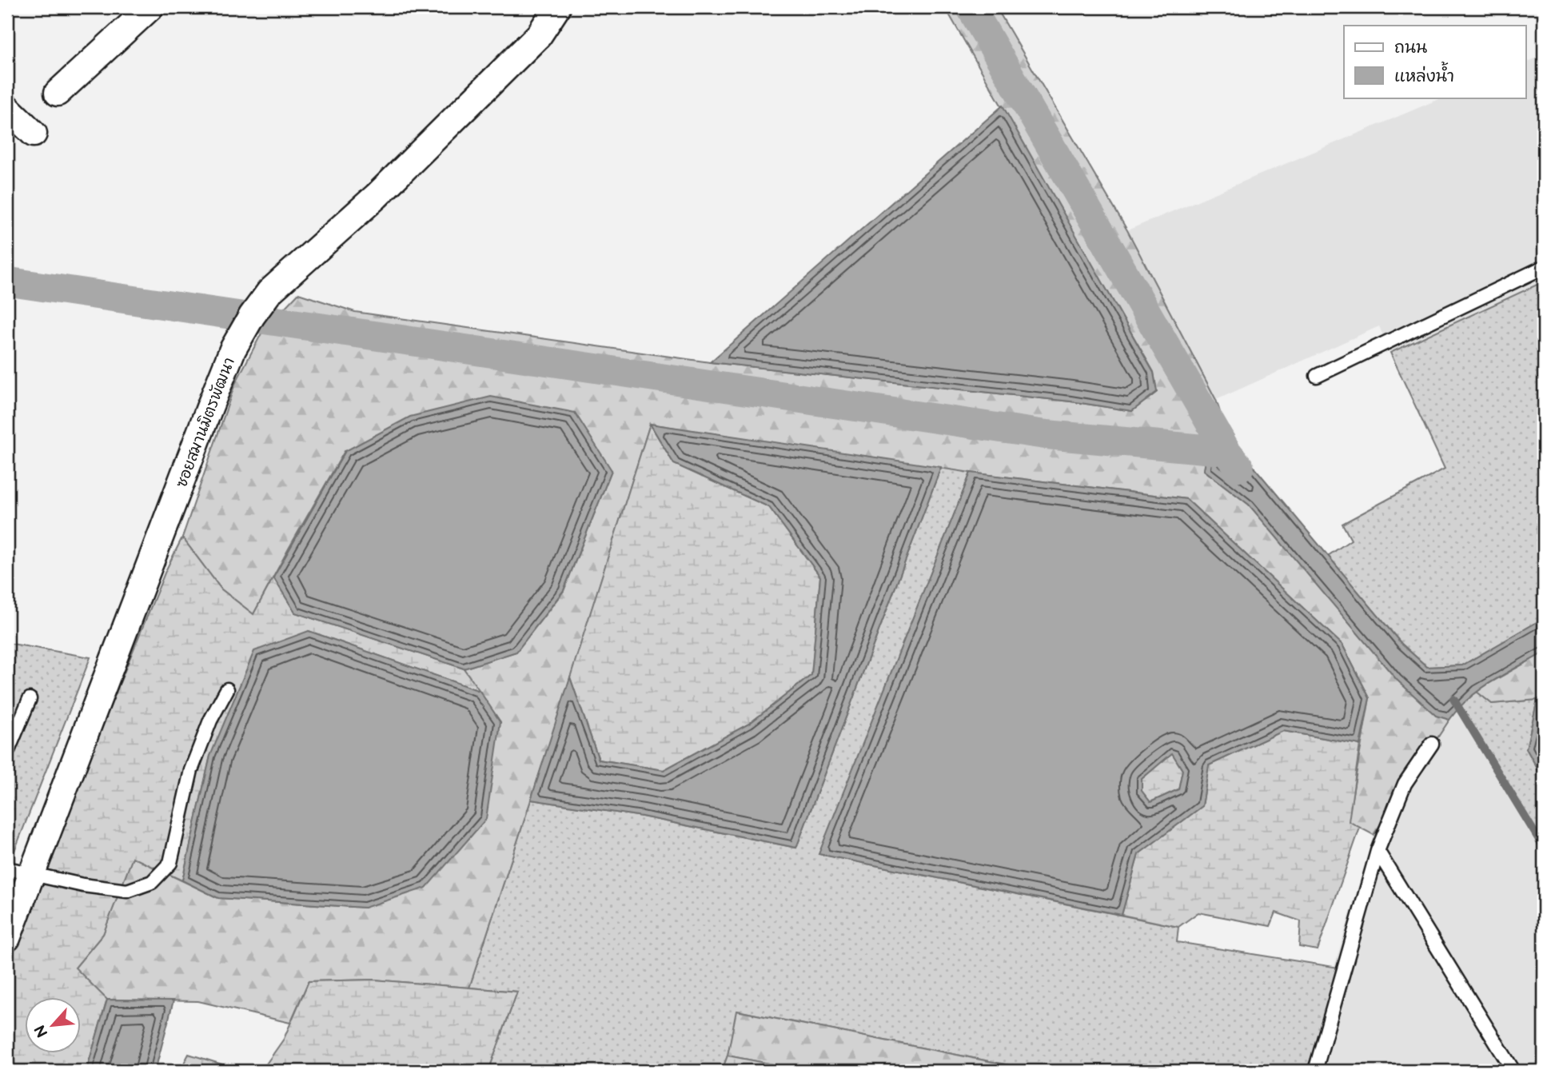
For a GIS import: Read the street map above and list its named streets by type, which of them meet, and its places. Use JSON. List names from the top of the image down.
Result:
{
  "streets": {
    "street": ["ซอยสมานมิตรพัฒนา"]
  },
  "legend": ["ถนน", "แหล่งน้ำ"],
  "north": "bottom left"
}
